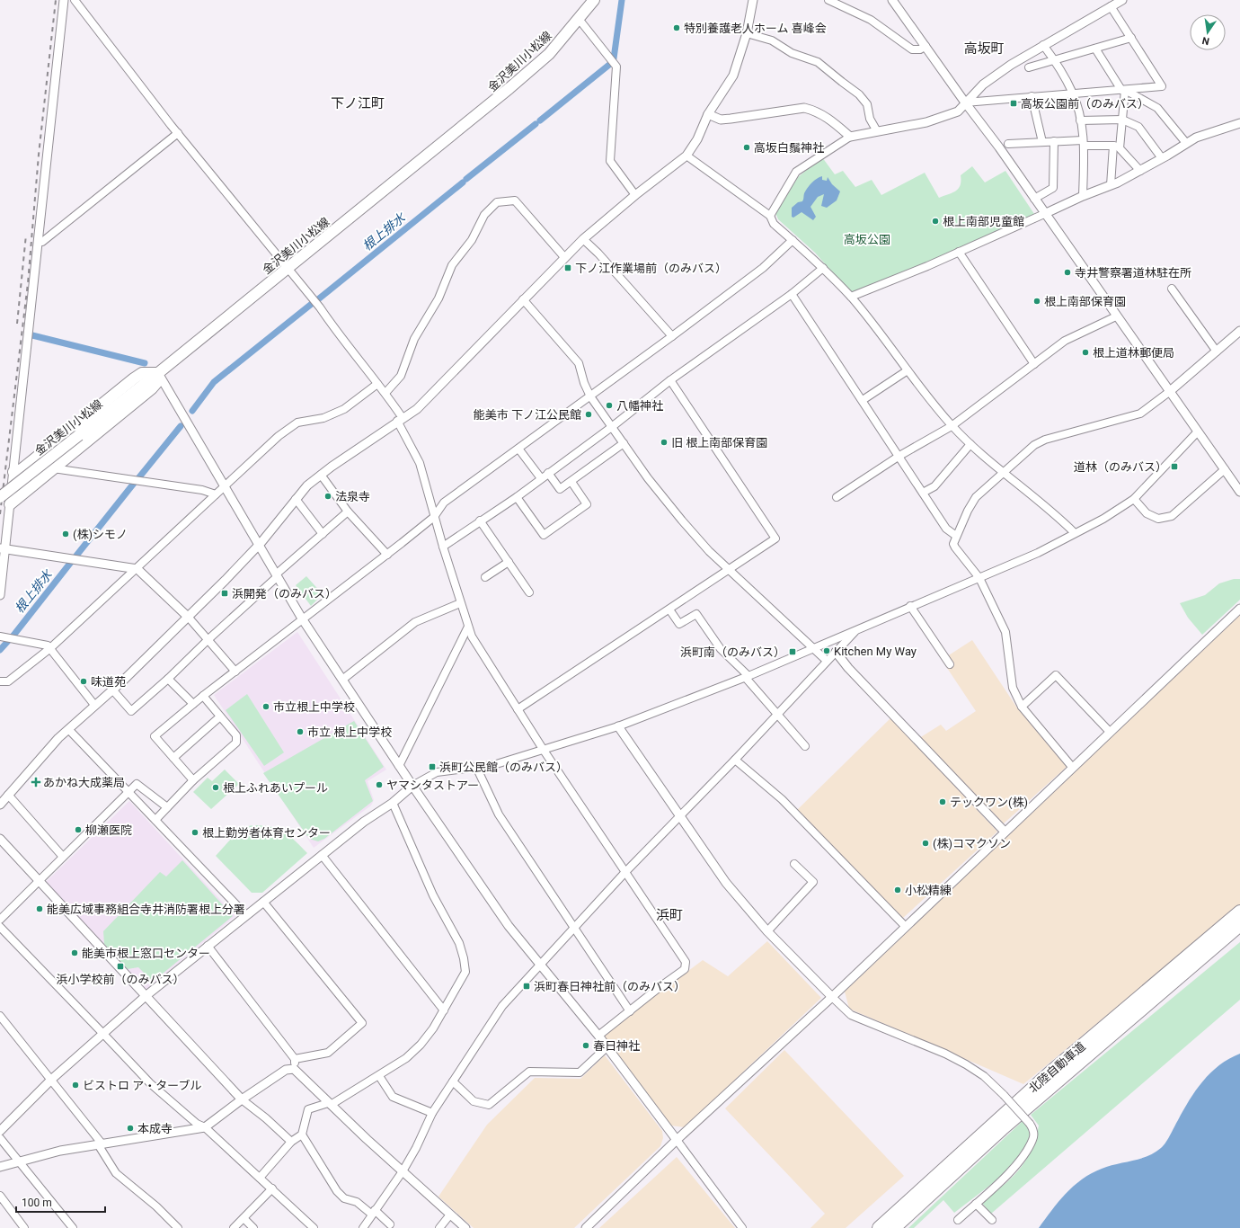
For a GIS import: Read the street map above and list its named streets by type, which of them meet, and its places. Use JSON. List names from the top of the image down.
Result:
{
  "streets": {
    "highway": ["北陸自動車道"],
    "main road": ["金沢美川小松線"]
  },
  "districts": ["高坂町", "下ノ江町", "浜町"],
  "water": ["根上排水"],
  "parks": ["高坂公園"],
  "places": {
    "other": [
      "特別養護老人ホーム 喜峰会",
      "高坂白鬚神社",
      "根上南部児童館",
      "寺井警察署道林駐在所",
      "根上南部保育園",
      "根上道林郵便局",
      "八幡神社",
      "能美市 下ノ江公民館",
      "旧 根上南部保育園",
      "法泉寺",
      "(株)シモノ",
      "Kitchen My Way",
      "味道苑",
      "市立根上中学校",
      "市立 根上中学校",
      "ヤマシタストアー",
      "根上ふれあいプール",
      "テックワン(株)",
      "柳瀬医院",
      "根上勤労者体育センター",
      "(株)コマクソン",
      "小松精練",
      "能美広域事務組合寺井消防署根上分署",
      "能美市根上窓口センター",
      "春日神社",
      "ビストロ ア・ターブル",
      "本成寺"
    ],
    "transit": [
      "高坂公園前（のみバス）",
      "下ノ江作業場前（のみバス）",
      "道林（のみバス）",
      "浜開発（のみバス）",
      "浜町南（のみバス）",
      "浜町公民館（のみバス）",
      "浜小学校前（のみバス）",
      "浜町春日神社前（のみバス）"
    ],
    "health": ["あかね大成薬局"]
  },
  "scale_bar": "100 m",
  "north": "bottom"
}
